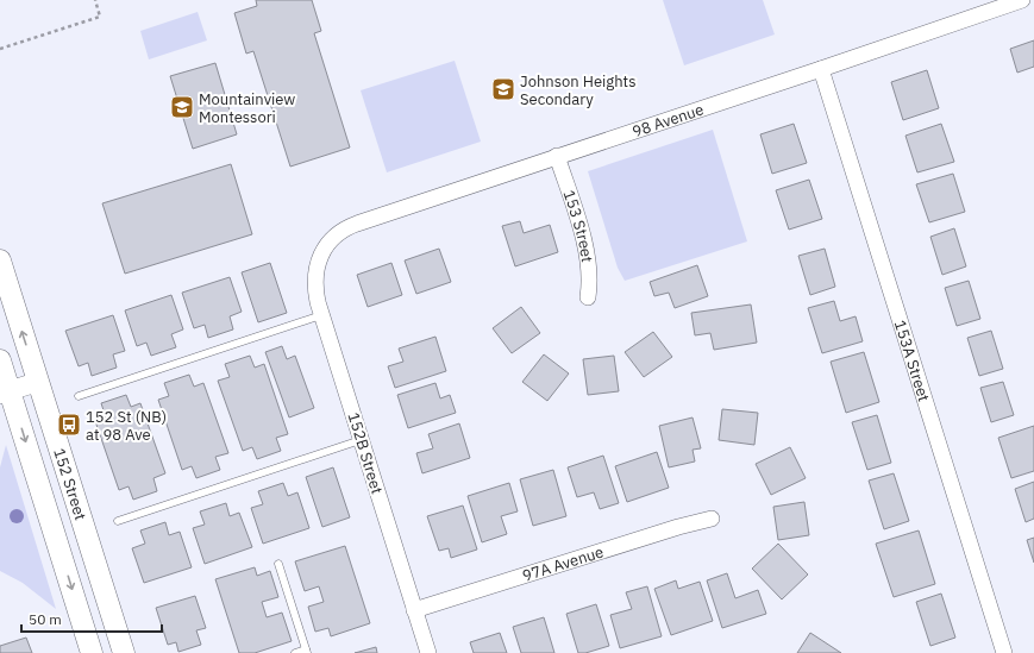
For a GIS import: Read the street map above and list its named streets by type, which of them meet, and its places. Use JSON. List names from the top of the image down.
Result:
{
  "streets": {
    "main road": ["152 Street"],
    "street": [
      "98 Avenue",
      "153 Street",
      "153A Street",
      "152B Street",
      "97A Avenue"
    ]
  },
  "crossings": [
    ["98 Avenue", "153 Street"],
    ["98 Avenue", "153A Street"],
    ["98 Avenue", "152B Street"],
    ["152B Street", "97A Avenue"]
  ],
  "places": {
    "school or university": ["Johnson Heights Secondary", "Mountainview Montessori"],
    "bus stop": ["152 St (NB) at 98 Ave"]
  },
  "scale_bar": "50 m"
}
